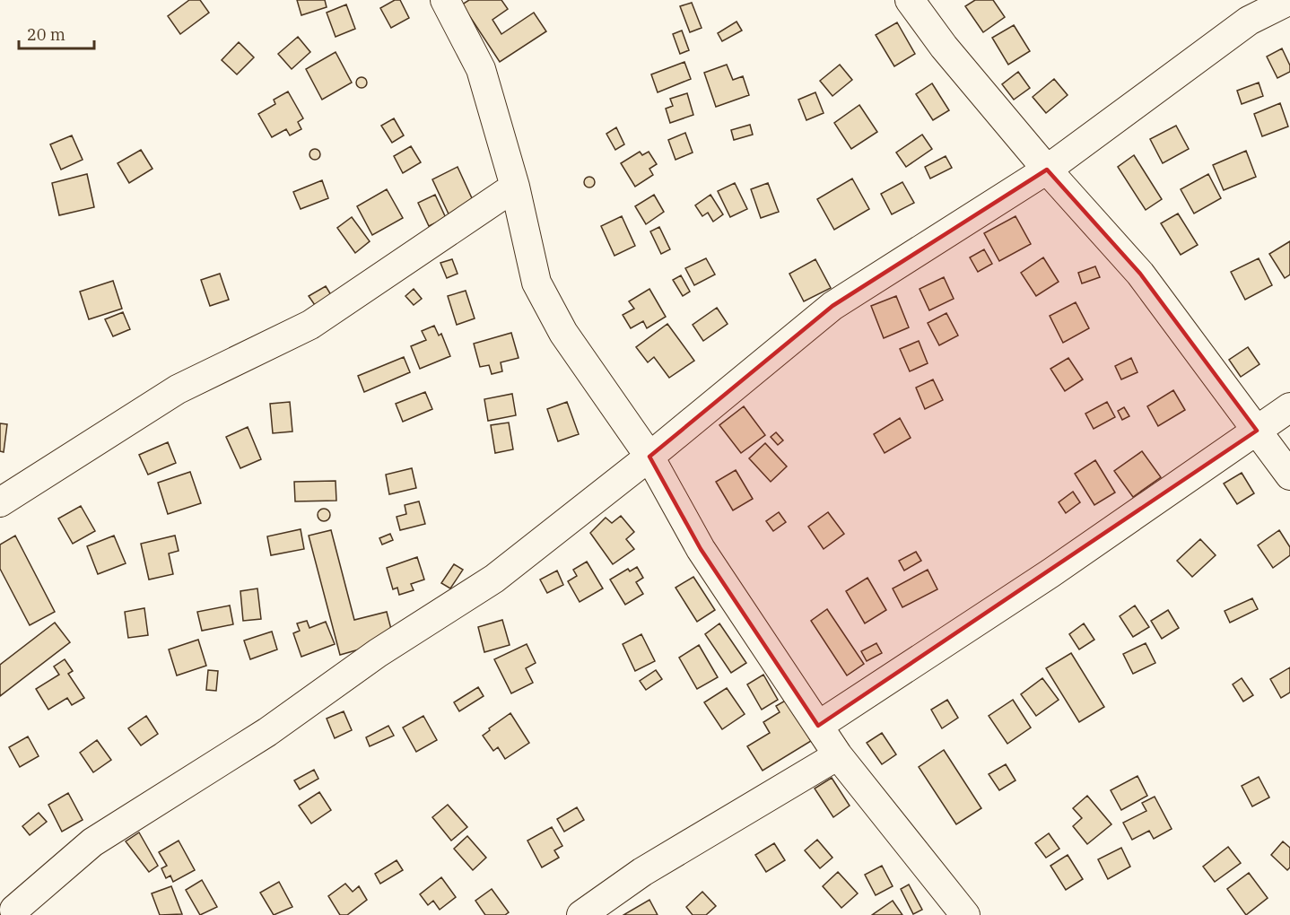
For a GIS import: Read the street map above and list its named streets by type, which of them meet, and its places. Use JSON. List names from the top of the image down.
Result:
{
  "scale_bar": "20 m"
}
